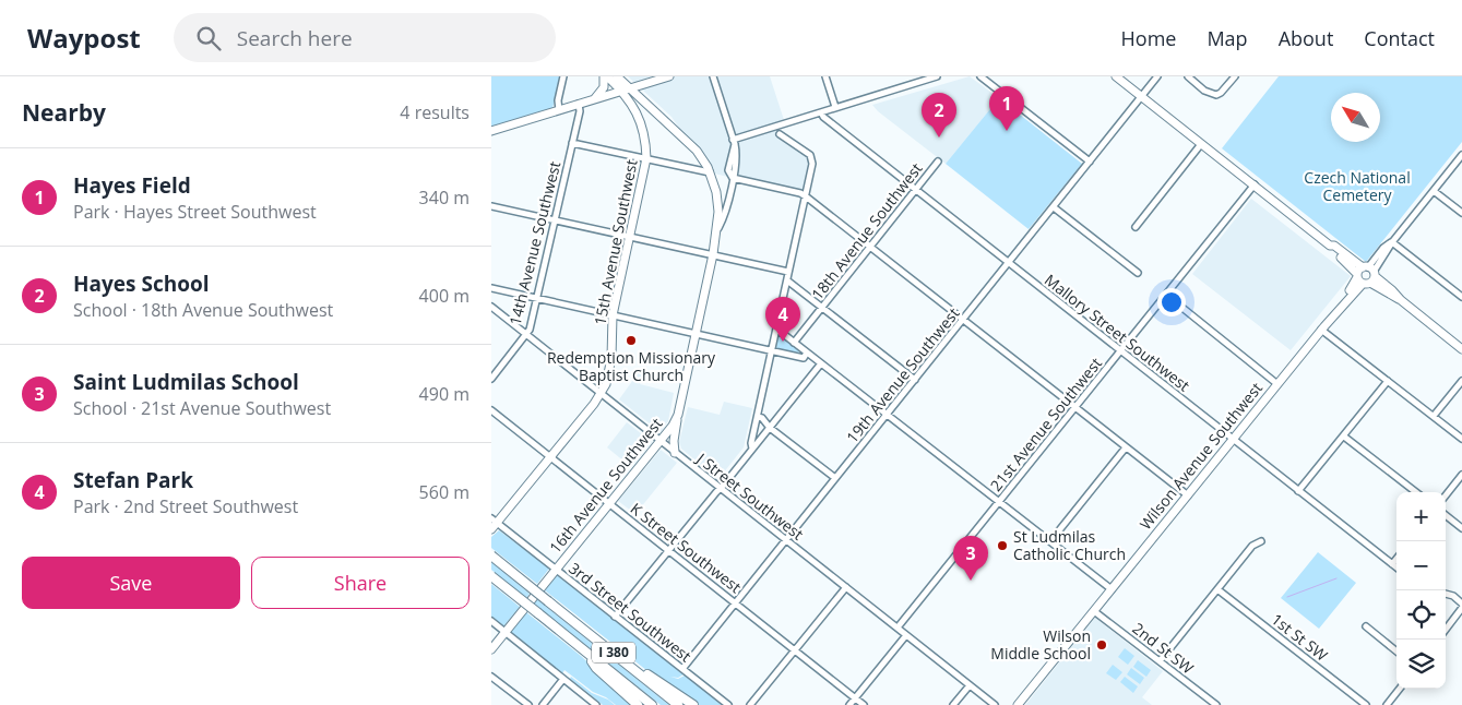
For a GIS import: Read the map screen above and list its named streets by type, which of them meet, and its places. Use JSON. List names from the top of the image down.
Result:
{
  "streets": {
    "highway": ["I 380"],
    "main road": ["15th Avenue Southwest", "Wilson Avenue Southwest", "16th Avenue Southwest"],
    "street": [
      "18th Avenue Southwest",
      "14th Avenue Southwest",
      "Mallory Street Southwest",
      "19th Avenue Southwest",
      "21st Avenue Southwest",
      "J Street Southwest",
      "K Street Southwest",
      "3rd Street Southwest",
      "1st St SW",
      "2nd St SW"
    ]
  },
  "crossings": [
    ["18th Avenue Southwest", "Mallory Street Southwest"],
    ["15th Avenue Southwest", "16th Avenue Southwest"],
    ["15th Avenue Southwest", "J Street Southwest"],
    ["15th Avenue Southwest", "K Street Southwest"],
    ["15th Avenue Southwest", "3rd Street Southwest"],
    ["14th Avenue Southwest", "J Street Southwest"],
    ["Mallory Street Southwest", "19th Avenue Southwest"],
    ["Mallory Street Southwest", "21st Avenue Southwest"],
    ["Mallory Street Southwest", "Wilson Avenue Southwest"],
    ["19th Avenue Southwest", "J Street Southwest"],
    ["19th Avenue Southwest", "K Street Southwest"],
    ["19th Avenue Southwest", "3rd Street Southwest"],
    ["21st Avenue Southwest", "J Street Southwest"],
    ["Wilson Avenue Southwest", "2nd St SW"],
    ["16th Avenue Southwest", "J Street Southwest"],
    ["16th Avenue Southwest", "K Street Southwest"],
    ["16th Avenue Southwest", "3rd Street Southwest"]
  ],
  "parks": ["Czech National Cemetery"],
  "places": ["Redemption Missionary Baptist Church", "St Ludmilas Catholic Church", "Wilson Middle School"],
  "north": "top left",
  "page": {
    "header": "Waypost",
    "search": "Search here",
    "nav": [
      "Home",
      "Map",
      "About",
      "Contact"
    ],
    "heading": ["Nearby", "4 results"],
    "pins": [
      "1",
      "2",
      "4",
      "3"
    ],
    "list": [
      {
        "mark": "1",
        "name": "Hayes Field",
        "note": "Park · Hayes Street Southwest",
        "value": "340 m"
      },
      {
        "mark": "2",
        "name": "Hayes School",
        "note": "School · 18th Avenue Southwest",
        "value": "400 m"
      },
      {
        "mark": "3",
        "name": "Saint Ludmilas School",
        "note": "School · 21st Avenue Southwest",
        "value": "490 m"
      },
      {
        "mark": "4",
        "name": "Stefan Park",
        "note": "Park · 2nd Street Southwest",
        "value": "560 m"
      }
    ],
    "map_buttons": ["+", "−"],
    "buttons": ["Save", "Share"]
  }
}
